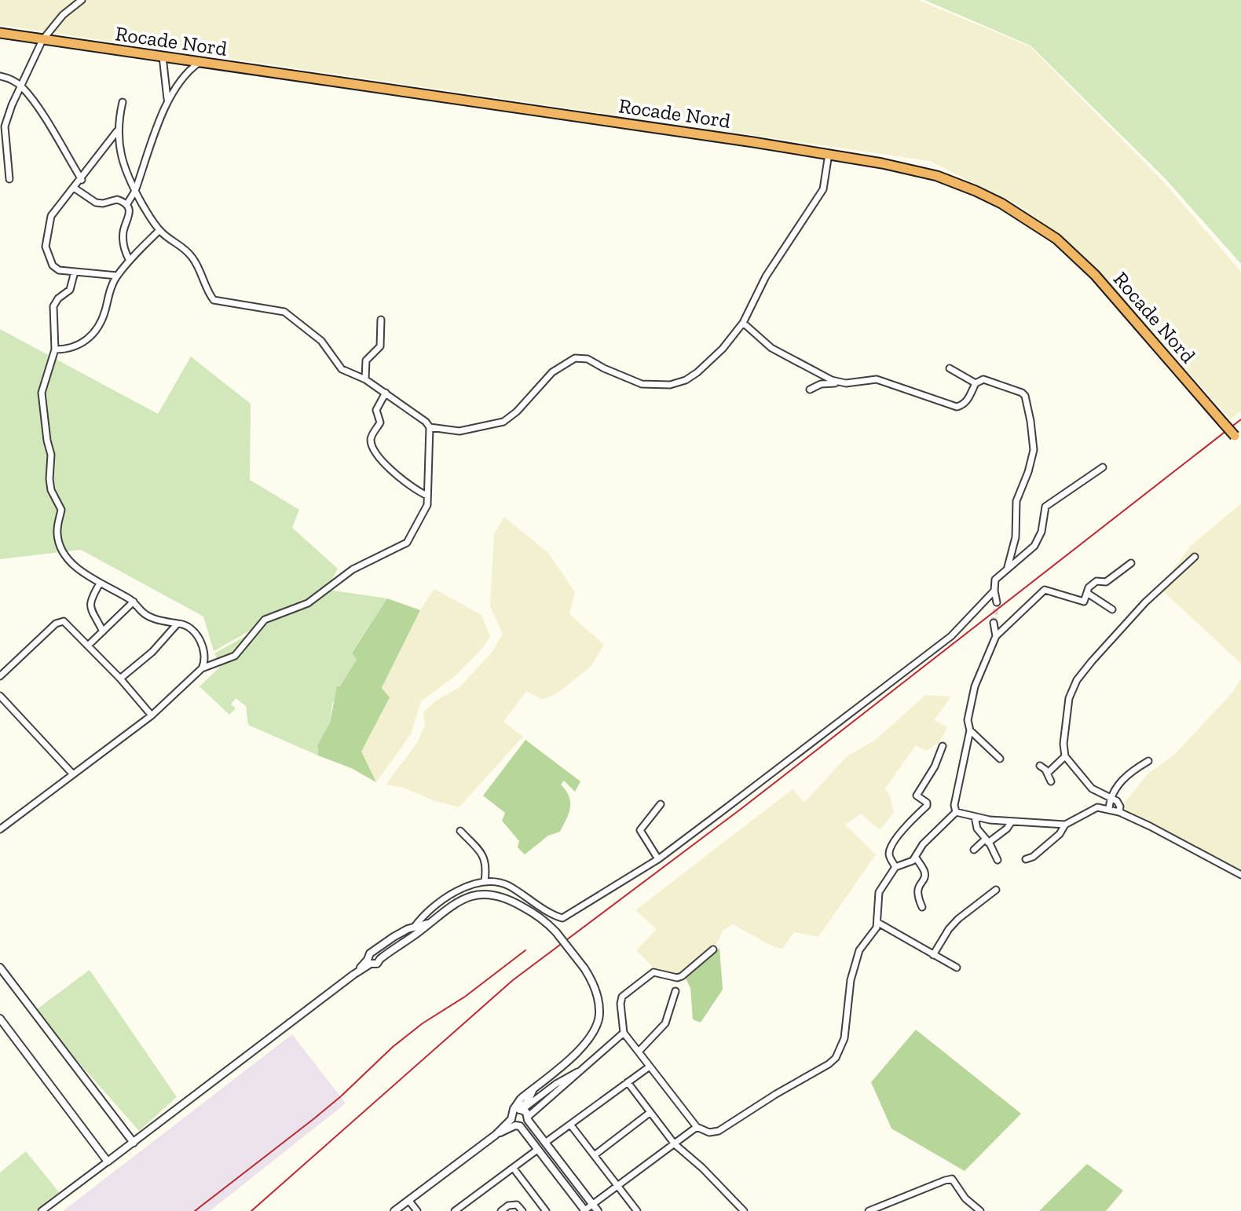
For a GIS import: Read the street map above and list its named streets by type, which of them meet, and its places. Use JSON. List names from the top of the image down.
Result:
{
  "streets": {
    "highway": ["Rocade Nord"]
  }
}
